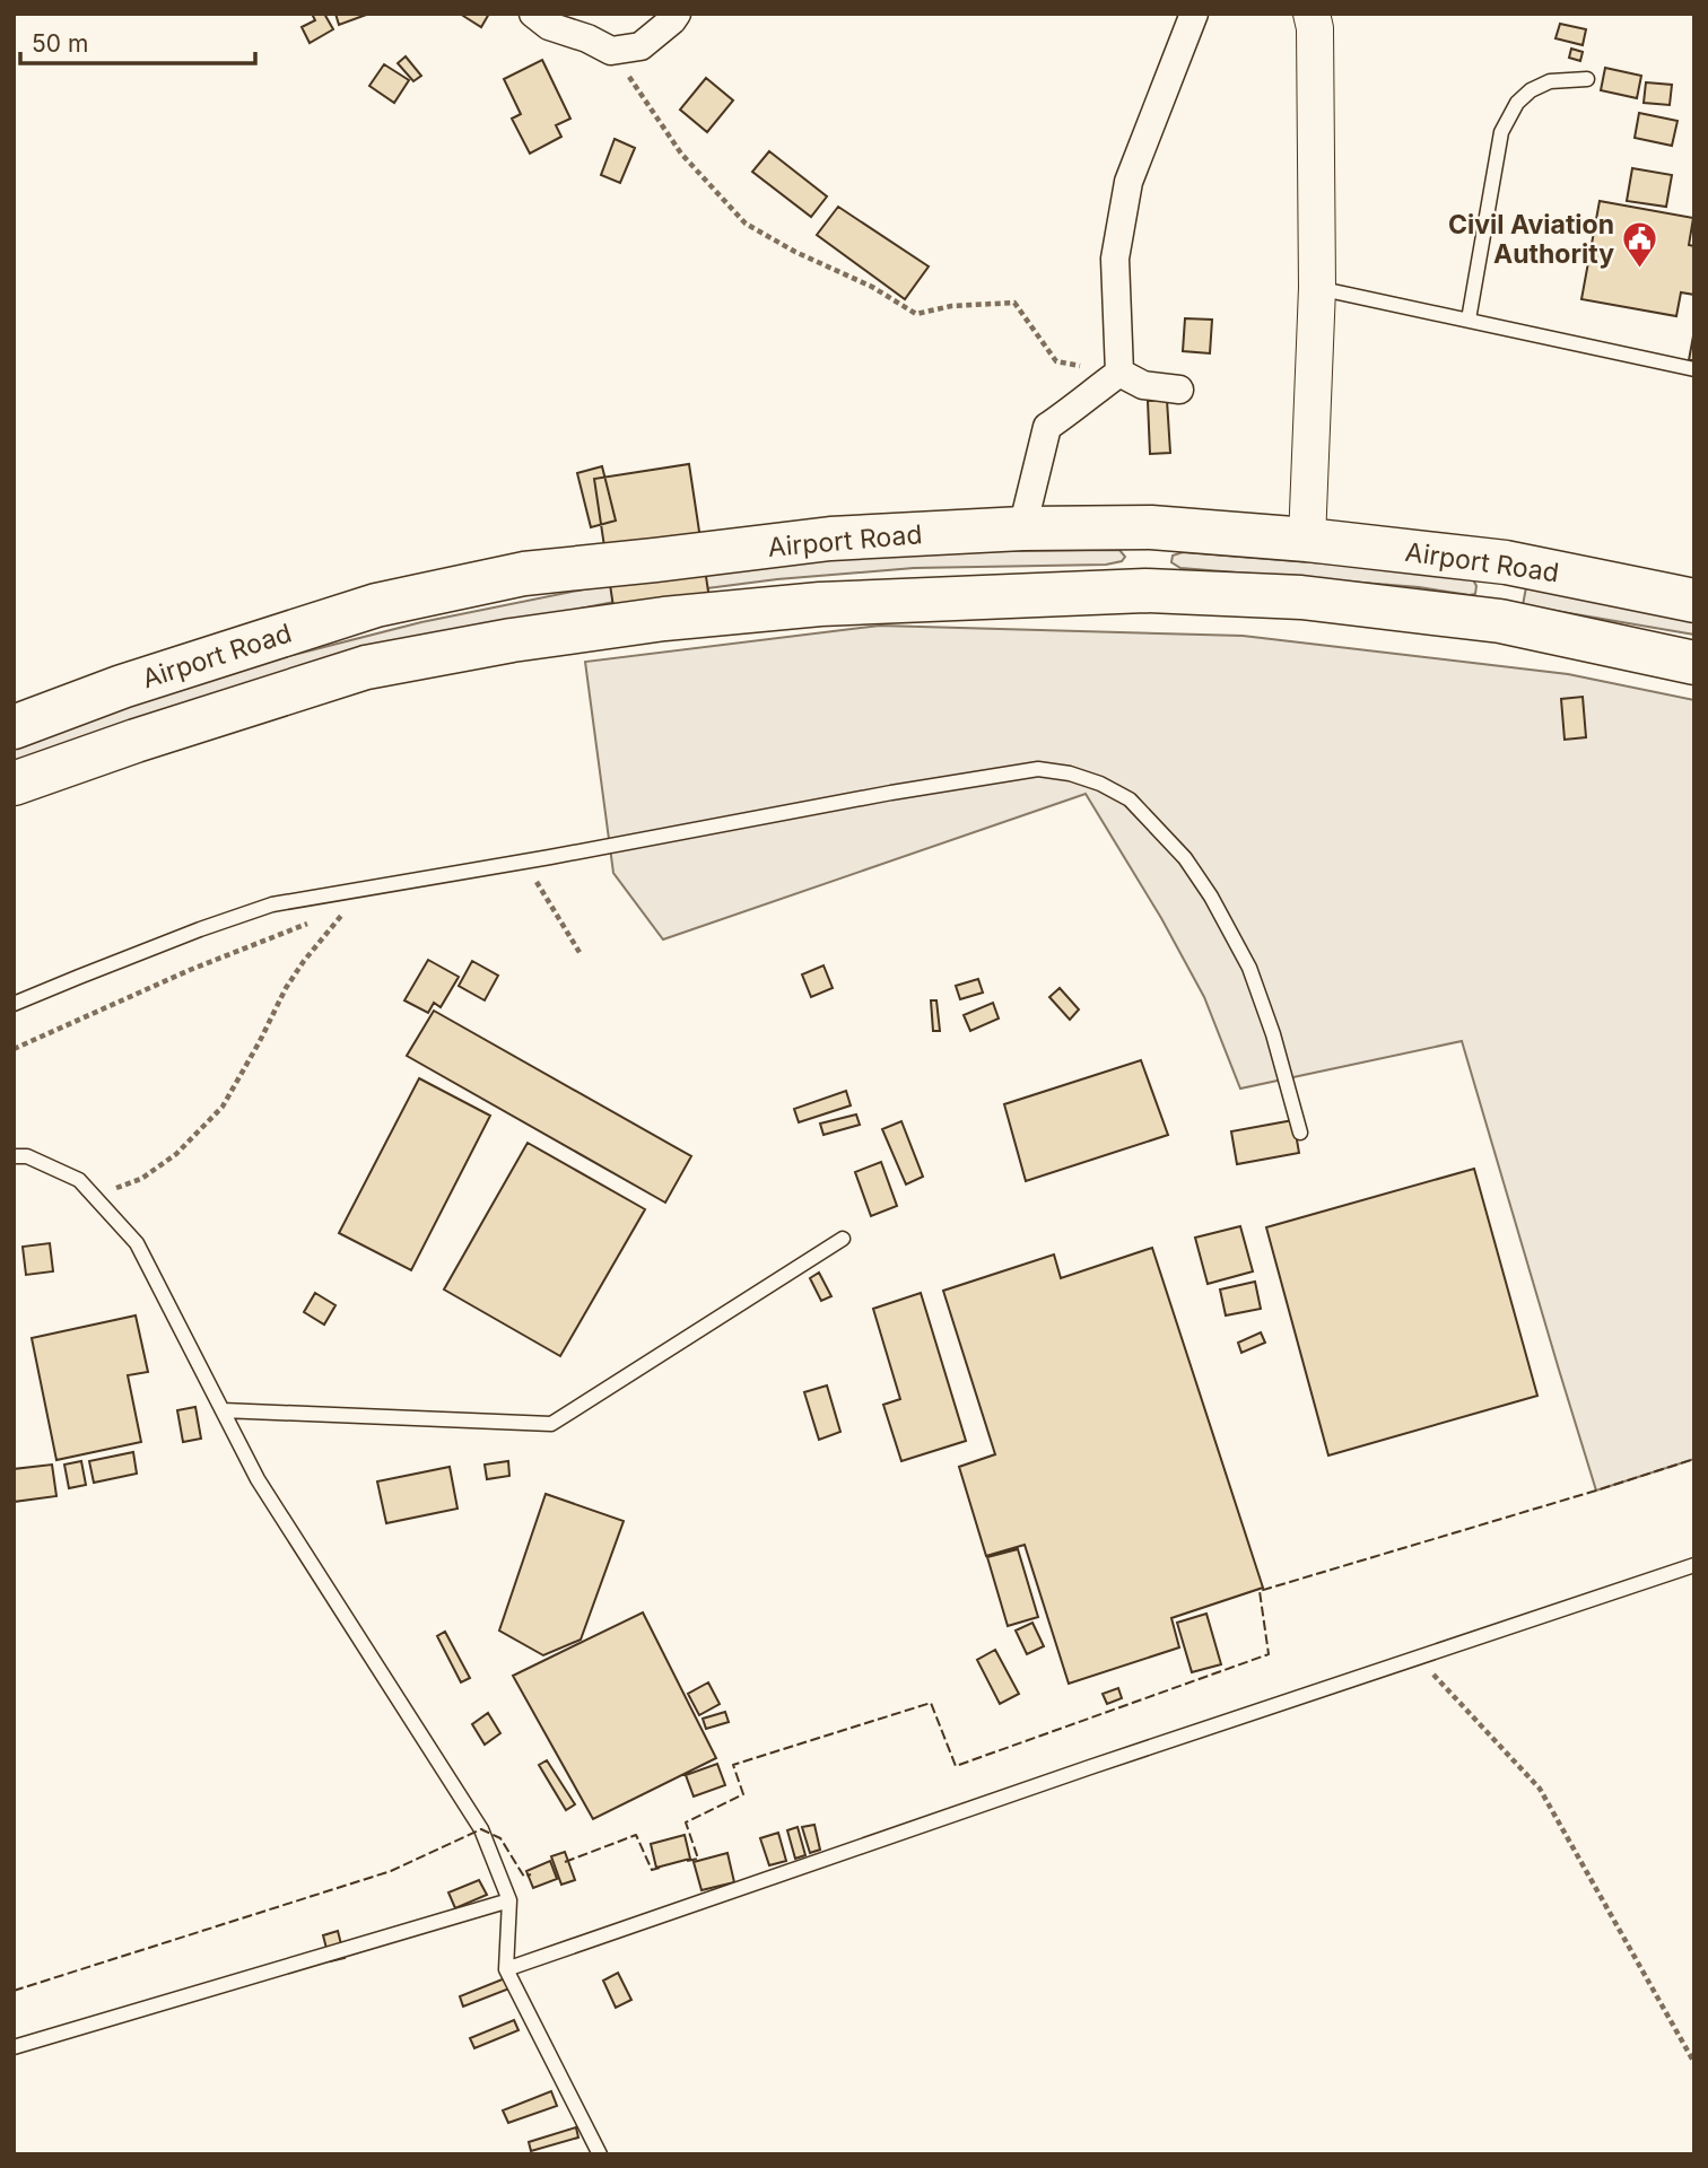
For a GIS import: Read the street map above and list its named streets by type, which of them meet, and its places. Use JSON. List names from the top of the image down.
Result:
{
  "streets": {
    "highway": ["Airport Road"]
  },
  "places": {
    "public building": ["Civil Aviation Authority"]
  },
  "scale_bar": "50 m"
}
